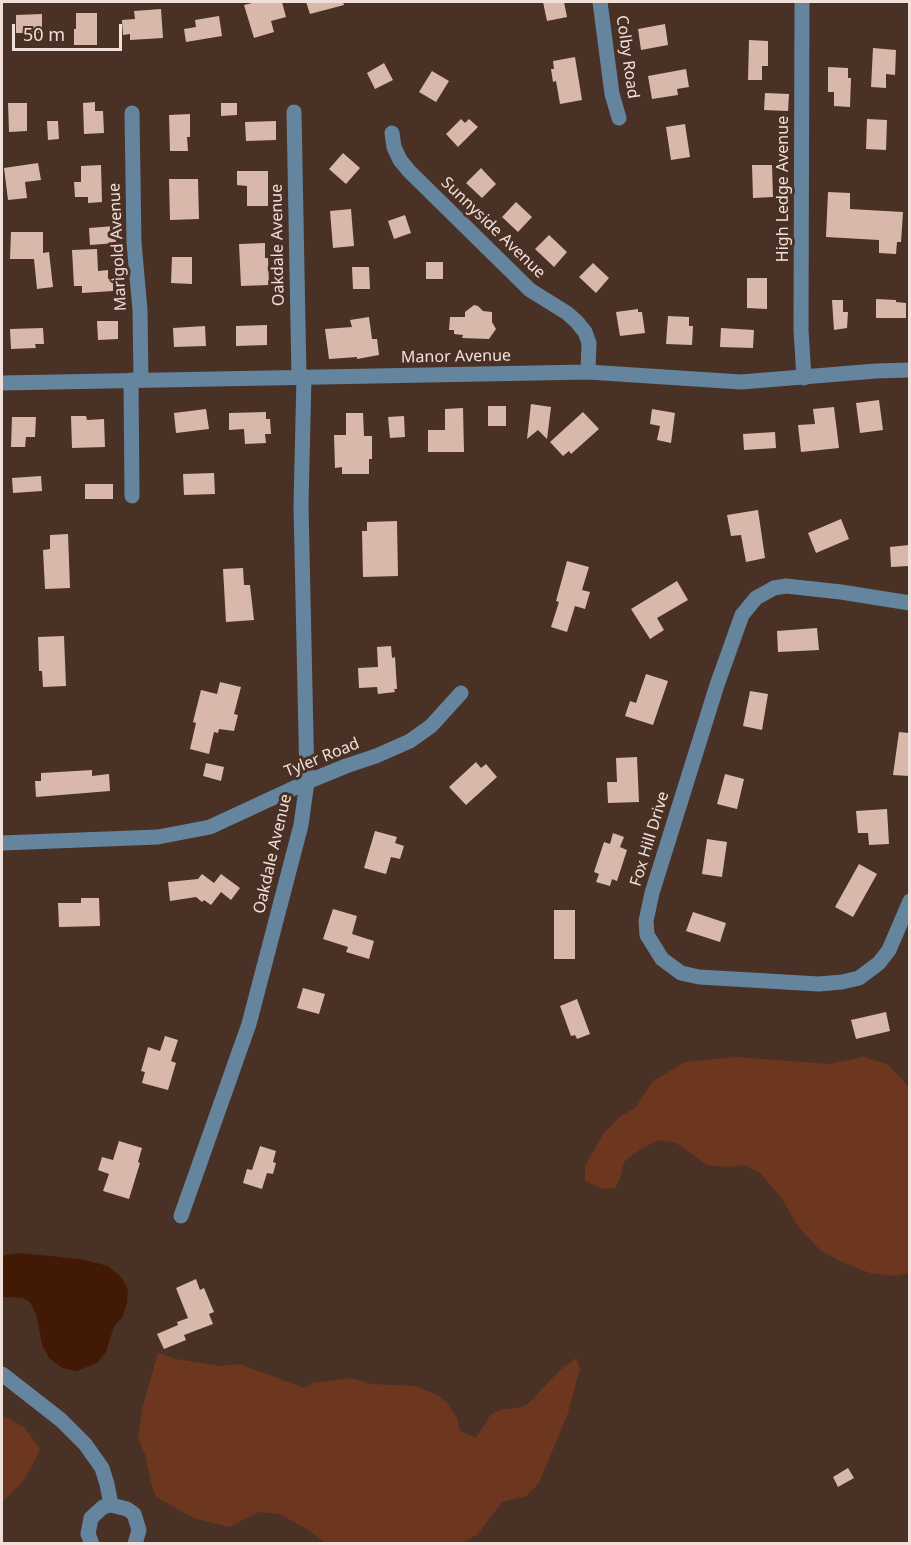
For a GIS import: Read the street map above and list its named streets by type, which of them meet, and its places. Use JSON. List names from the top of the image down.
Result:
{
  "streets": {
    "street": [
      "Colby Road",
      "High Ledge Avenue",
      "Sunnyside Avenue",
      "Oakdale Avenue",
      "Marigold Avenue",
      "Manor Avenue",
      "Tyler Road",
      "Fox Hill Drive"
    ]
  },
  "crossings": [
    ["High Ledge Avenue", "Manor Avenue"],
    ["Sunnyside Avenue", "Manor Avenue"],
    ["Oakdale Avenue", "Manor Avenue"],
    ["Oakdale Avenue", "Tyler Road"],
    ["Marigold Avenue", "Manor Avenue"]
  ],
  "scale_bar": "50 m"
}
